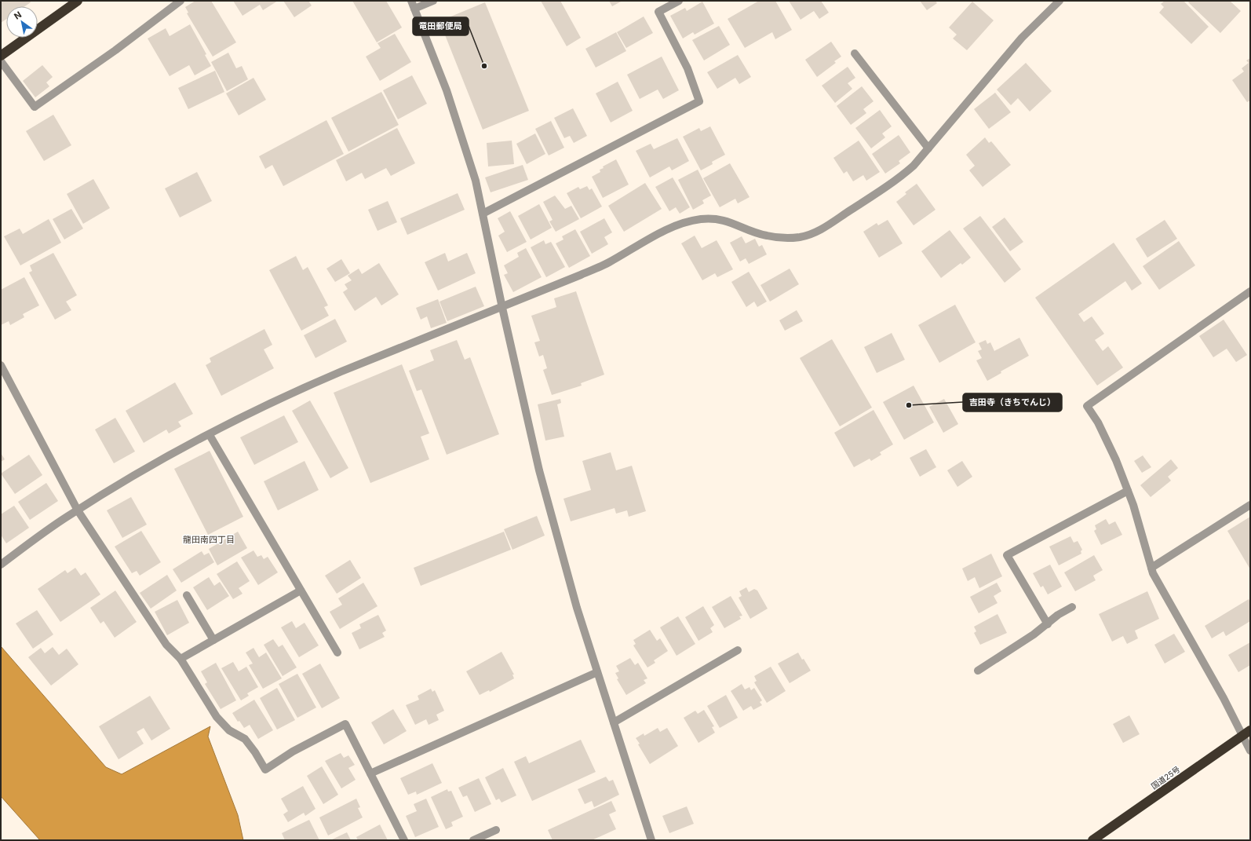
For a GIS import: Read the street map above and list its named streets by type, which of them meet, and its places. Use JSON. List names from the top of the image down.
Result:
{
  "streets": {
    "highway": ["国道25号"]
  },
  "districts": ["龍田南四丁目"],
  "places": ["竜田郵便局", "吉田寺（きちでんじ）"],
  "north": "top left"
}
